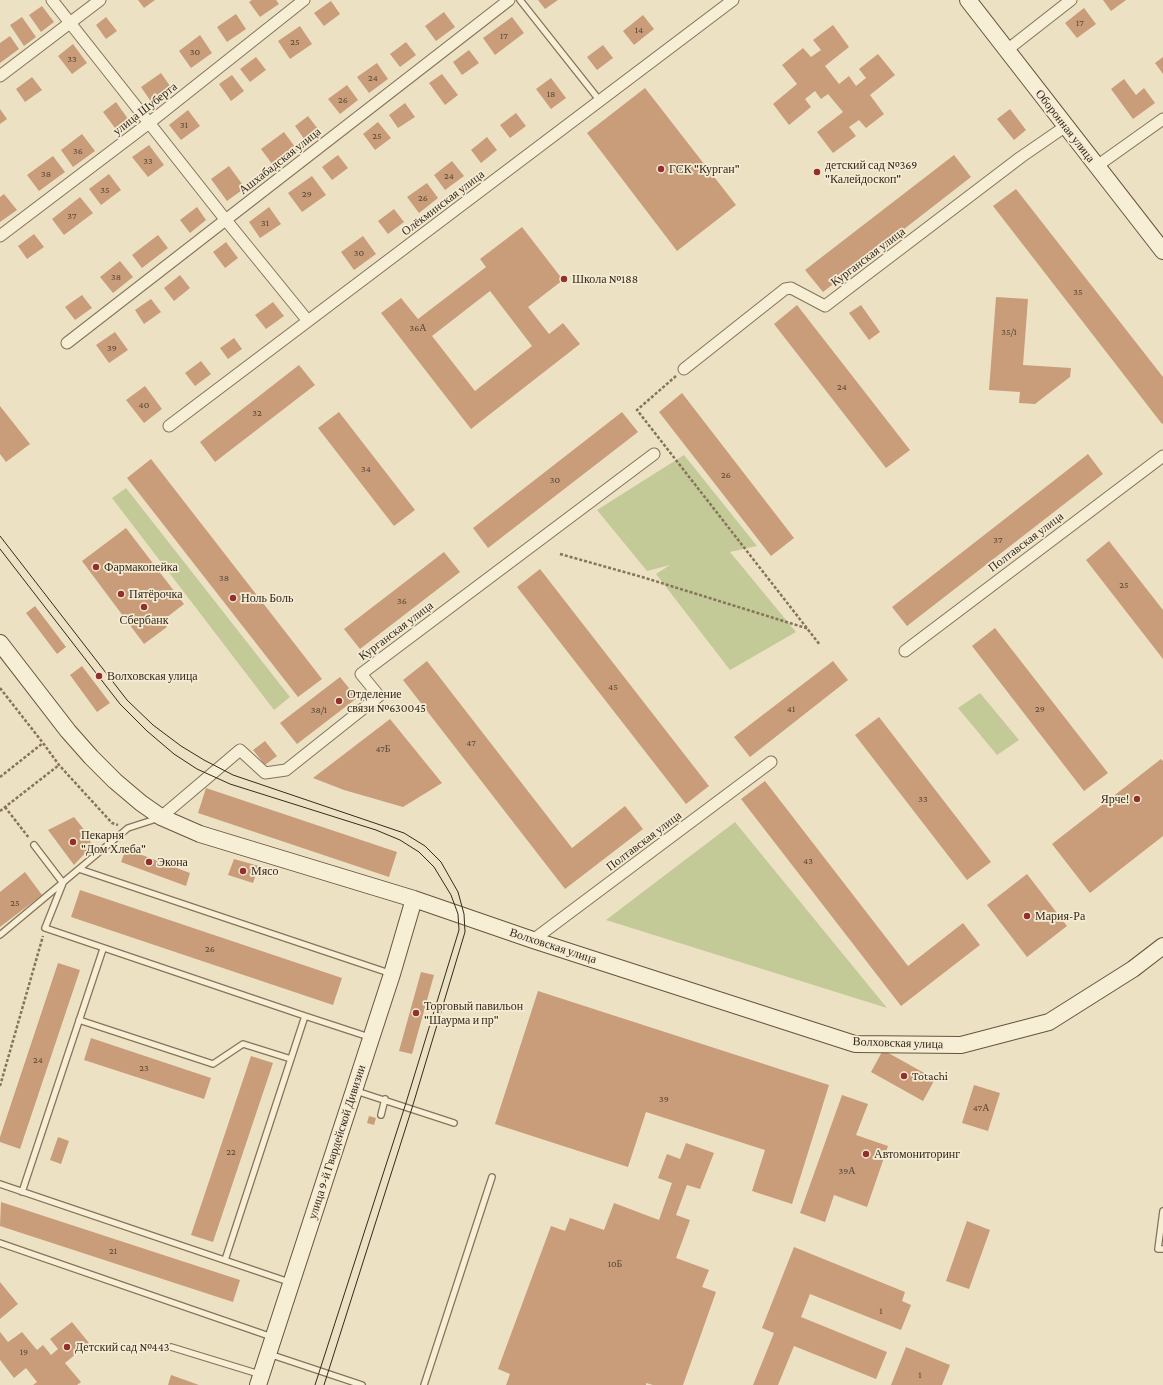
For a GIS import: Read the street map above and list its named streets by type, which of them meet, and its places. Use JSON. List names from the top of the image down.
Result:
{
  "streets": {
    "main road": ["Оборонная улица", "Волховская улица", "улица 9-й Гвардейской Дивизии"],
    "street": [
      "улица Шуберта",
      "Ашхабадская улица",
      "Олёкминская улица",
      "Курганская улица",
      "Полтавская улица"
    ]
  },
  "crossings": [
    ["Оборонная улица", "Курганская улица"],
    ["Курганская улица", "Волховская улица"],
    ["Полтавская улица", "Волховская улица"],
    ["Волховская улица", "улица 9-й Гвардейской Дивизии"]
  ],
  "places": [
    "ГСК \"Курган\"",
    "детский сад №369 \"Калейдоскоп\"",
    "Школа №188",
    "Фармакопейка",
    "Пятёрочка",
    "Ноль Боль",
    "Сбербанк",
    "Волховская улица",
    "Отделение связи №630045",
    "Ярче!",
    "Пекарня \"Дом Хлеба\"",
    "Экона",
    "Мясо",
    "Мария-Ра",
    "Торговый павильон \"Шаурма и пр\"",
    "Totachi",
    "Автомониторинг",
    "Детский сад №443"
  ],
  "house_numbers": [
    "17",
    "14",
    "17",
    "25",
    "30",
    "33",
    "24",
    "18",
    "26",
    "31",
    "25",
    "36",
    "33",
    "38",
    "24",
    "35",
    "29",
    "26",
    "37",
    "31",
    "30",
    "38",
    "35",
    "36А",
    "35/1",
    "39",
    "24",
    "40",
    "32",
    "34",
    "26",
    "30",
    "37",
    "38",
    "25",
    "36",
    "45",
    "41",
    "29",
    "38/1",
    "47",
    "47Б",
    "33",
    "43",
    "25",
    "26",
    "24",
    "23",
    "39",
    "47А",
    "22",
    "39А",
    "21",
    "10Б",
    "1",
    "19",
    "1"
  ]
}
